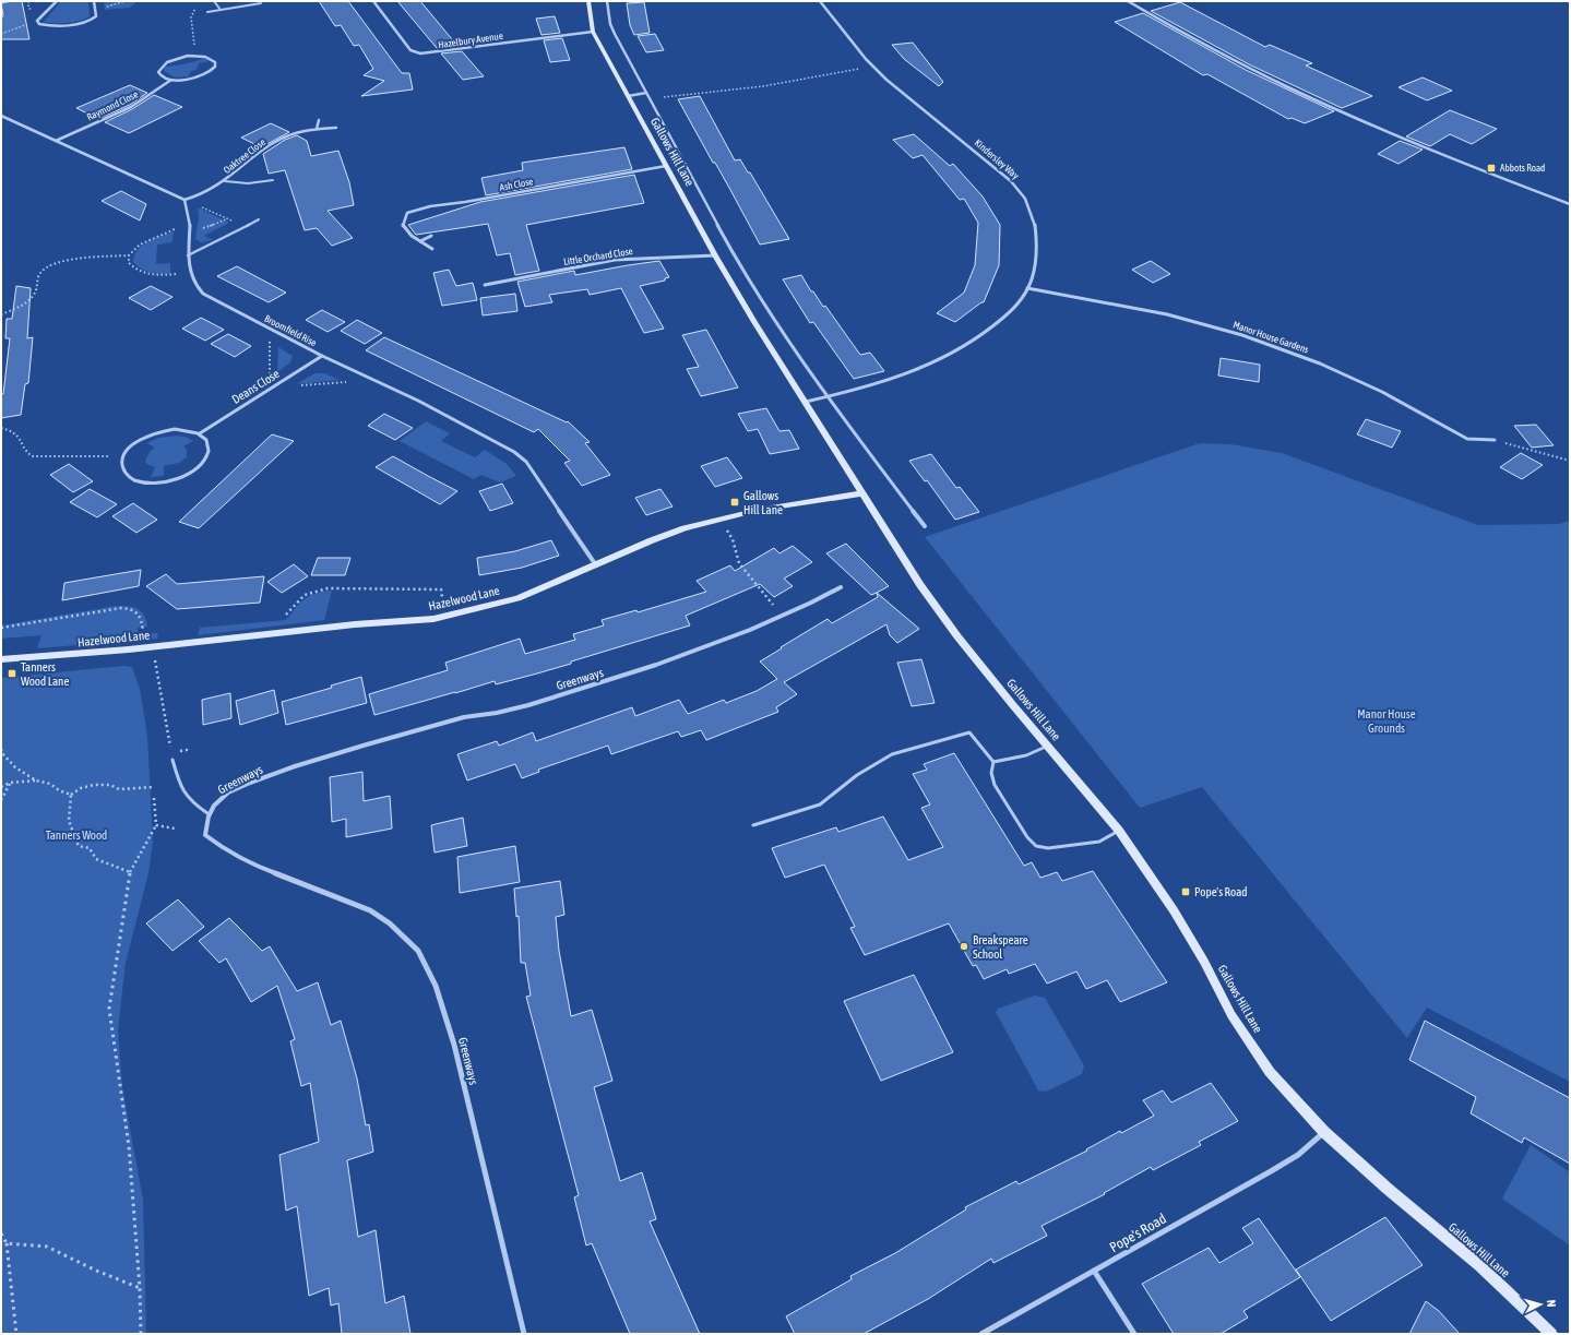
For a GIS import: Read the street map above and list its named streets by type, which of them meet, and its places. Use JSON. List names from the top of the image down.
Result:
{
  "streets": {
    "street": [
      "Hazelbury Avenue",
      "Raymond Close",
      "Gallows Hill Lane",
      "Oaktree Close",
      "Kindersley Way",
      "Ash Close",
      "Little Orchard Close",
      "Broomfield Rise",
      "Manor House Gardens",
      "Deans Close",
      "Hazelwood Lane",
      "Greenways",
      "Pope's Road"
    ]
  },
  "crossings": [
    ["Hazelbury Avenue", "Gallows Hill Lane"],
    ["Gallows Hill Lane", "Kindersley Way"],
    ["Gallows Hill Lane", "Ash Close"],
    ["Gallows Hill Lane", "Little Orchard Close"],
    ["Gallows Hill Lane", "Hazelwood Lane"],
    ["Gallows Hill Lane", "Pope's Road"],
    ["Oaktree Close", "Broomfield Rise"],
    ["Kindersley Way", "Manor House Gardens"],
    ["Broomfield Rise", "Deans Close"],
    ["Broomfield Rise", "Hazelwood Lane"]
  ],
  "parks": ["Manor House Grounds", "Tanners Wood"],
  "places": {
    "transit": [
      "Abbots Road",
      "Gallows Hill Lane",
      "Tanners Wood Lane",
      "Pope's Road"
    ],
    "other": ["Breakspeare School"]
  },
  "north": "right"
}
